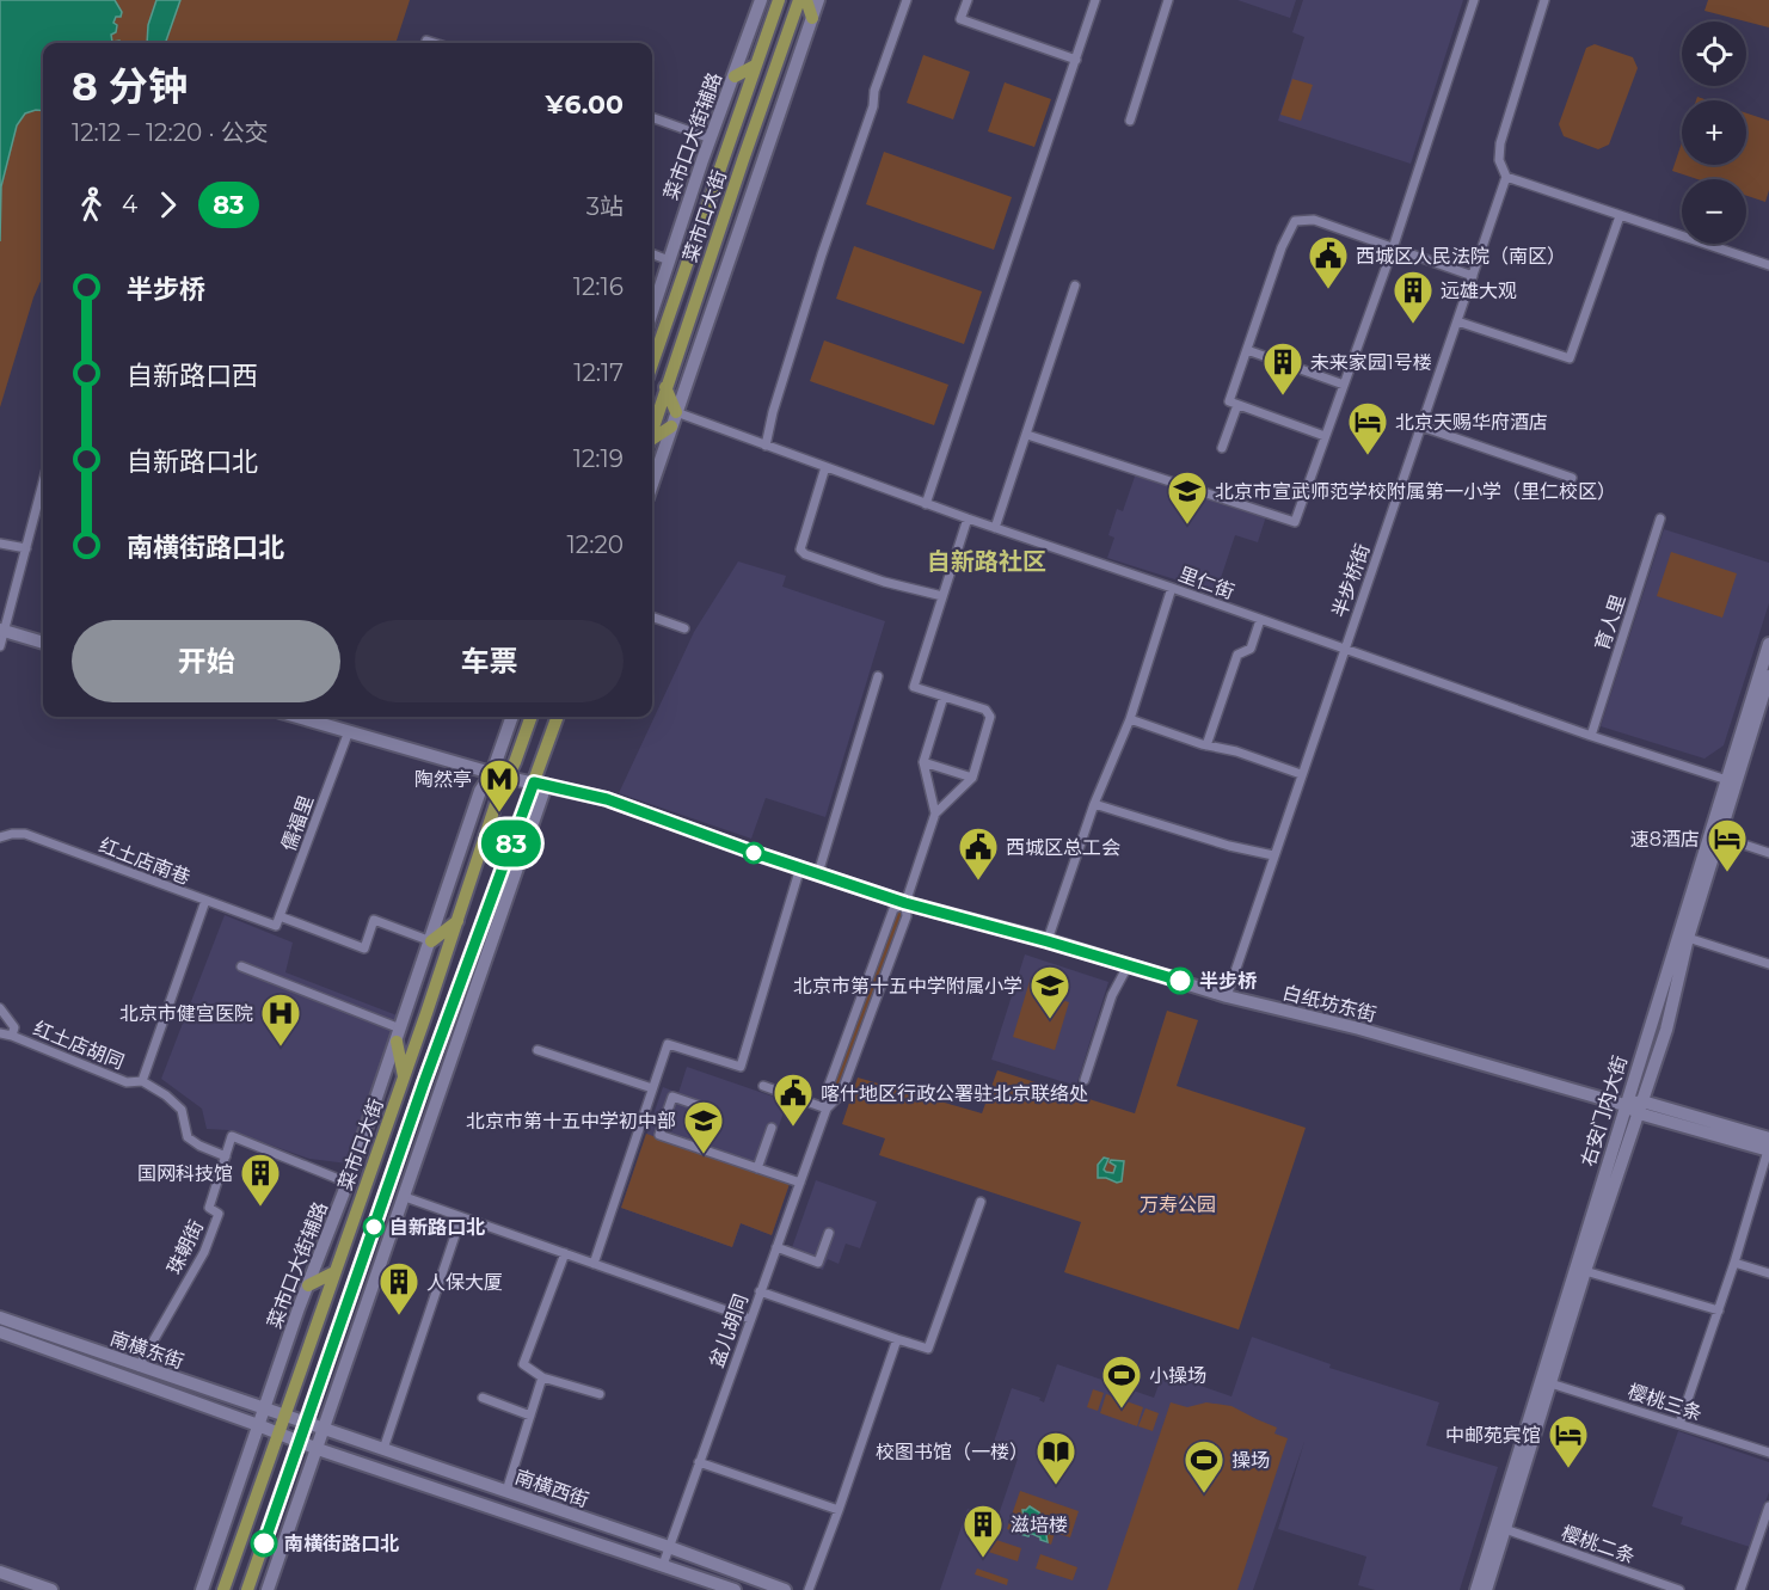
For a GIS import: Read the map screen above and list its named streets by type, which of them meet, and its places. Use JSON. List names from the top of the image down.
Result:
{
  "streets": {
    "main road": [
      "菜市口大街辅路",
      "菜市口大街",
      "白纸坊东街",
      "右安门内大街",
      "南横东街",
      "南横西街"
    ],
    "street": [
      "半步桥街",
      "里仁街",
      "育人里",
      "儒福里",
      "红土店南巷",
      "红土店胡同",
      "珠朝街",
      "盆儿胡同",
      "樱桃三条",
      "樱桃二条"
    ]
  },
  "crossings": [
    ["菜市口大街辅路", "红土店南巷"],
    ["菜市口大街辅路", "白纸坊东街"],
    ["菜市口大街辅路", "南横东街"],
    ["菜市口大街", "白纸坊东街"],
    ["菜市口大街", "南横东街"],
    ["菜市口大街", "南横西街"],
    ["半步桥街", "里仁街"],
    ["半步桥街", "白纸坊东街"],
    ["里仁街", "育人里"],
    ["里仁街", "右安门内大街"],
    ["儒福里", "红土店南巷"],
    ["儒福里", "白纸坊东街"],
    ["白纸坊东街", "右安门内大街"],
    ["白纸坊东街", "盆儿胡同"],
    ["红土店胡同", "珠朝街"],
    ["右安门内大街", "樱桃三条"],
    ["右安门内大街", "樱桃二条"],
    ["珠朝街", "南横东街"],
    ["盆儿胡同", "南横西街"],
    ["南横东街", "南横西街"]
  ],
  "districts": ["自新路社区"],
  "parks": ["万寿公园"],
  "places": {
    "public building": ["西城区人民法院（南区）", "西城区总工会", "喀什地区行政公署驻北京联络处"],
    "building": [
      "远雄大观",
      "未来家园1号楼",
      "国网科技馆",
      "人保大厦",
      "滋培楼"
    ],
    "hotel": ["北京天赐华府酒店", "速8酒店", "中邮苑宾馆"],
    "school or university": ["北京市宣武师范学校附属第一小学（里仁校区）", "北京市第十五中学附属小学", "北京市第十五中学初中部"],
    "metro station": ["陶然亭"],
    "other": ["半步桥", "自新路口北", "南横街路口北"],
    "hospital": ["北京市健宫医院"],
    "sports": ["小操场", "操场"],
    "library": ["校图书馆（一楼）"]
  },
  "lines": ["bus line 83"],
  "page": {
    "on_map": "83",
    "map_buttons": ["+", "−"],
    "heading": ["8 分钟", "12:12 – 12:20 · 公交", "¥6.00"],
    "legs": ["4", "83", "3站"],
    "list": [
      {
        "name": "半步桥",
        "value": "12:16"
      },
      {
        "name": "自新路口西",
        "value": "12:17"
      },
      {
        "name": "自新路口北",
        "value": "12:19"
      },
      {
        "name": "南横街路口北",
        "value": "12:20"
      }
    ],
    "buttons": ["开始", "车票"]
  }
}
